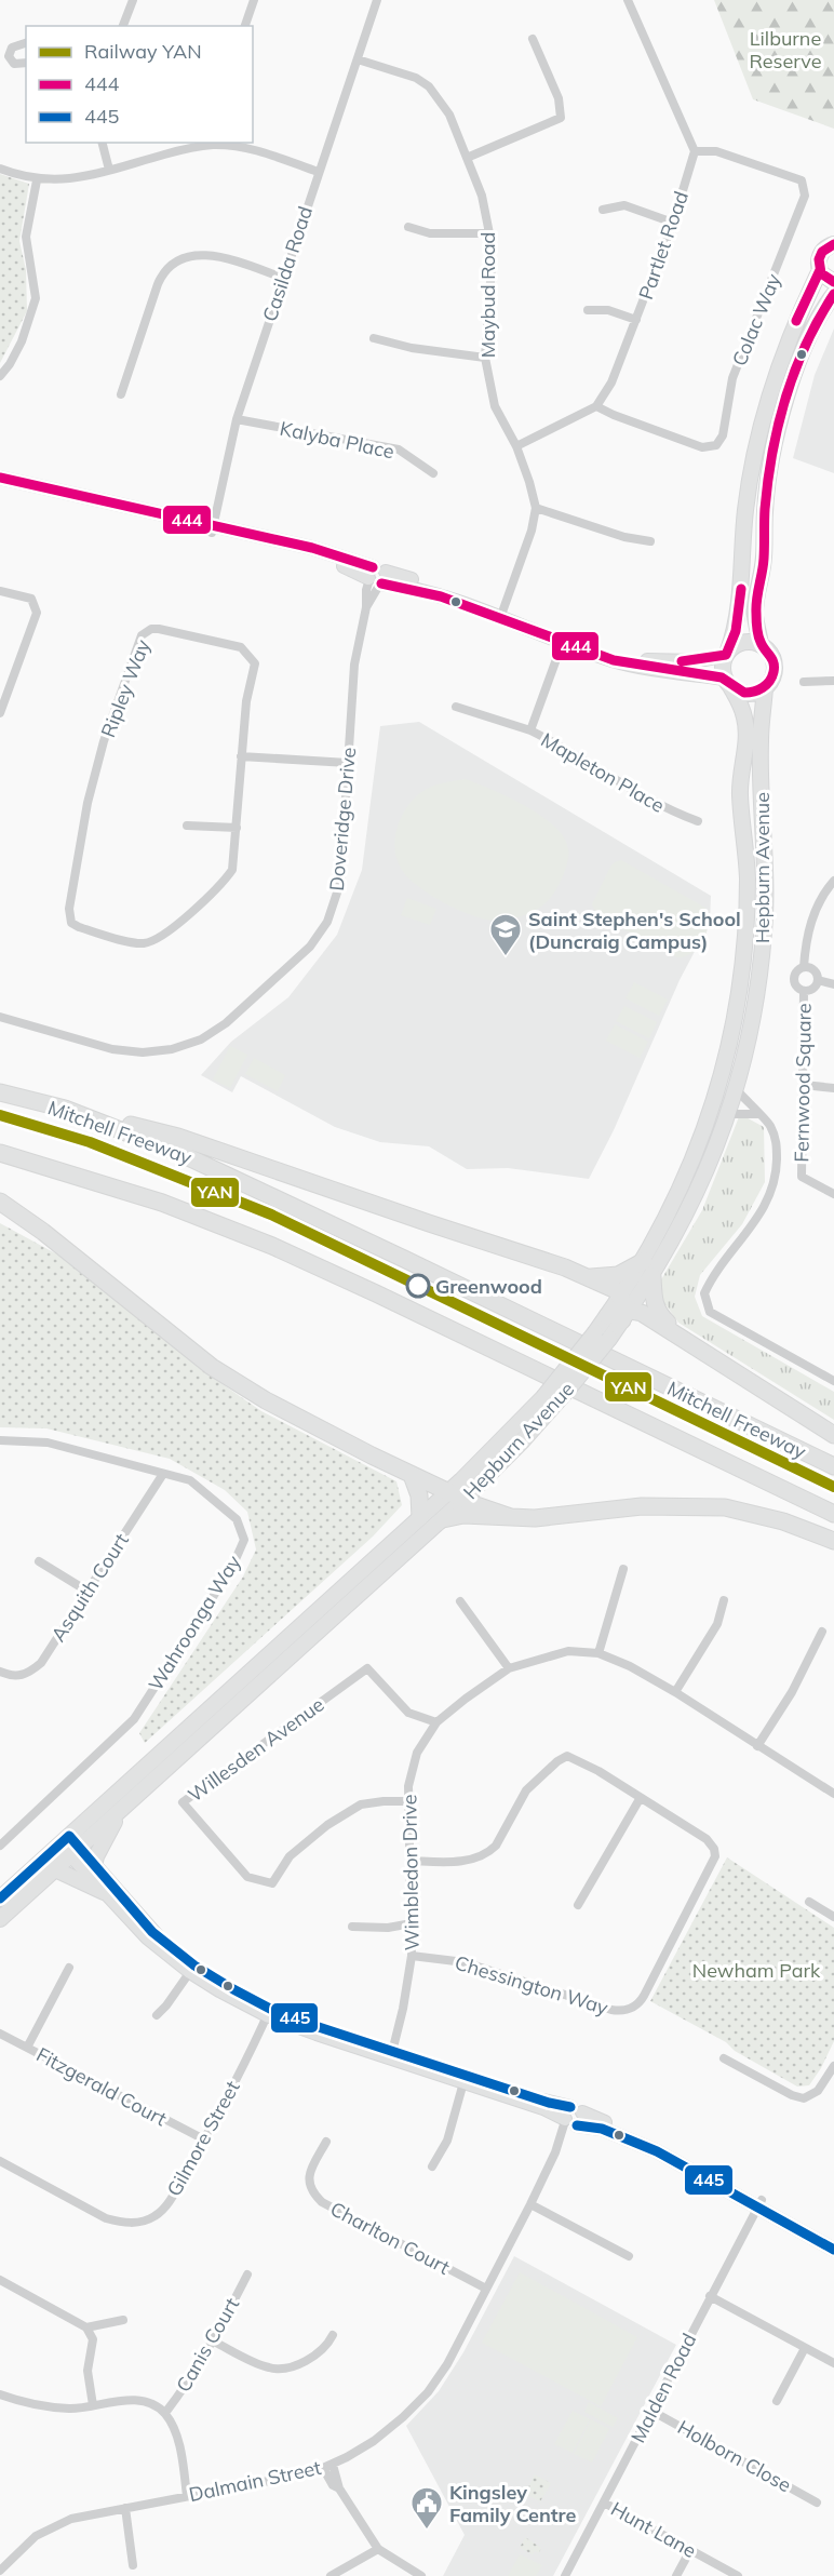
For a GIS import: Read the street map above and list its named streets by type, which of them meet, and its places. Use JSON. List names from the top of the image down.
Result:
{
  "streets": {
    "highway": ["Mitchell Freeway"],
    "main road": ["Hepburn Avenue"],
    "street": [
      "Partlet Road",
      "Casilda Road",
      "Maybud Road",
      "Colac Way",
      "Kalyba Place",
      "Ripley Way",
      "Mapleton Place",
      "Doveridge Drive",
      "Fernwood Square",
      "Asquith Court",
      "Wahroonga Way",
      "Willesden Avenue",
      "Wimbledon Drive",
      "Chessington Way",
      "Fitzgerald Court",
      "Gilmore Street",
      "Charlton Court",
      "Canis Court",
      "Malden Road",
      "Holborn Close",
      "Dalmain Street",
      "Hunt Lane"
    ]
  },
  "crossings": [
    ["Partlet Road", "Colac Way"],
    ["Casilda Road", "Maybud Road"],
    ["Casilda Road", "Kalyba Place"],
    ["Asquith Court", "Wahroonga Way"],
    ["Willesden Avenue", "Wimbledon Drive"],
    ["Wimbledon Drive", "Chessington Way"],
    ["Fitzgerald Court", "Gilmore Street"],
    ["Charlton Court", "Dalmain Street"],
    ["Malden Road", "Holborn Close"],
    ["Malden Road", "Hunt Lane"]
  ],
  "parks": ["Lilburne Reserve", "Newham Park"],
  "places": {
    "school or university": ["Saint Stephen's School (Duncraig Campus)"],
    "other": ["Greenwood"],
    "public building": ["Kingsley Family Centre"]
  },
  "lines": ["transit line 444", "rail line YAN", "transit line 445"],
  "legend": ["Railway YAN", "444", "445"]
}
